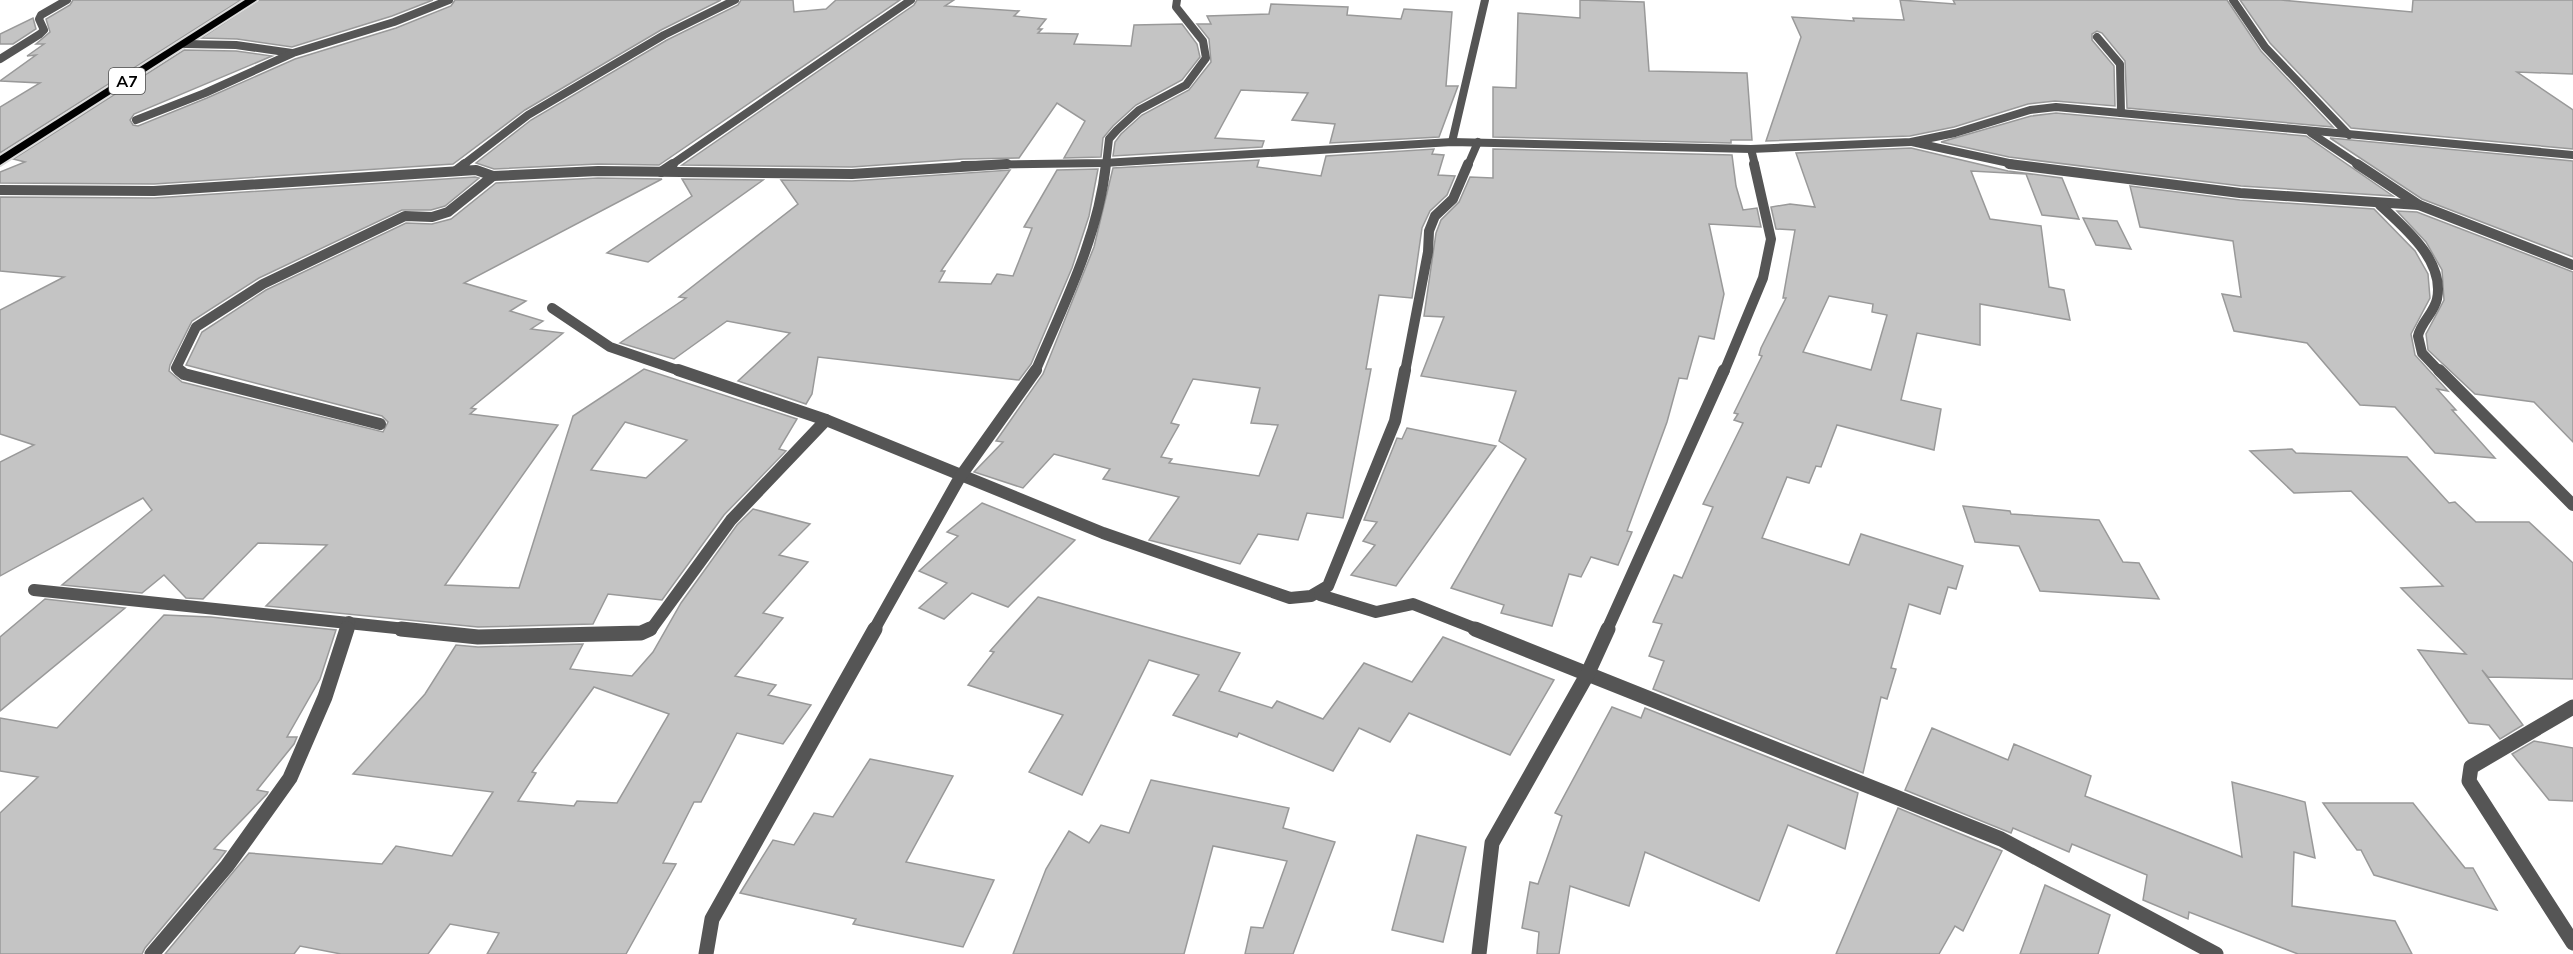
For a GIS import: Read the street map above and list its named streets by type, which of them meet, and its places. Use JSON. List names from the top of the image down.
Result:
{
  "streets": {
    "highway": ["A7"]
  }
}
